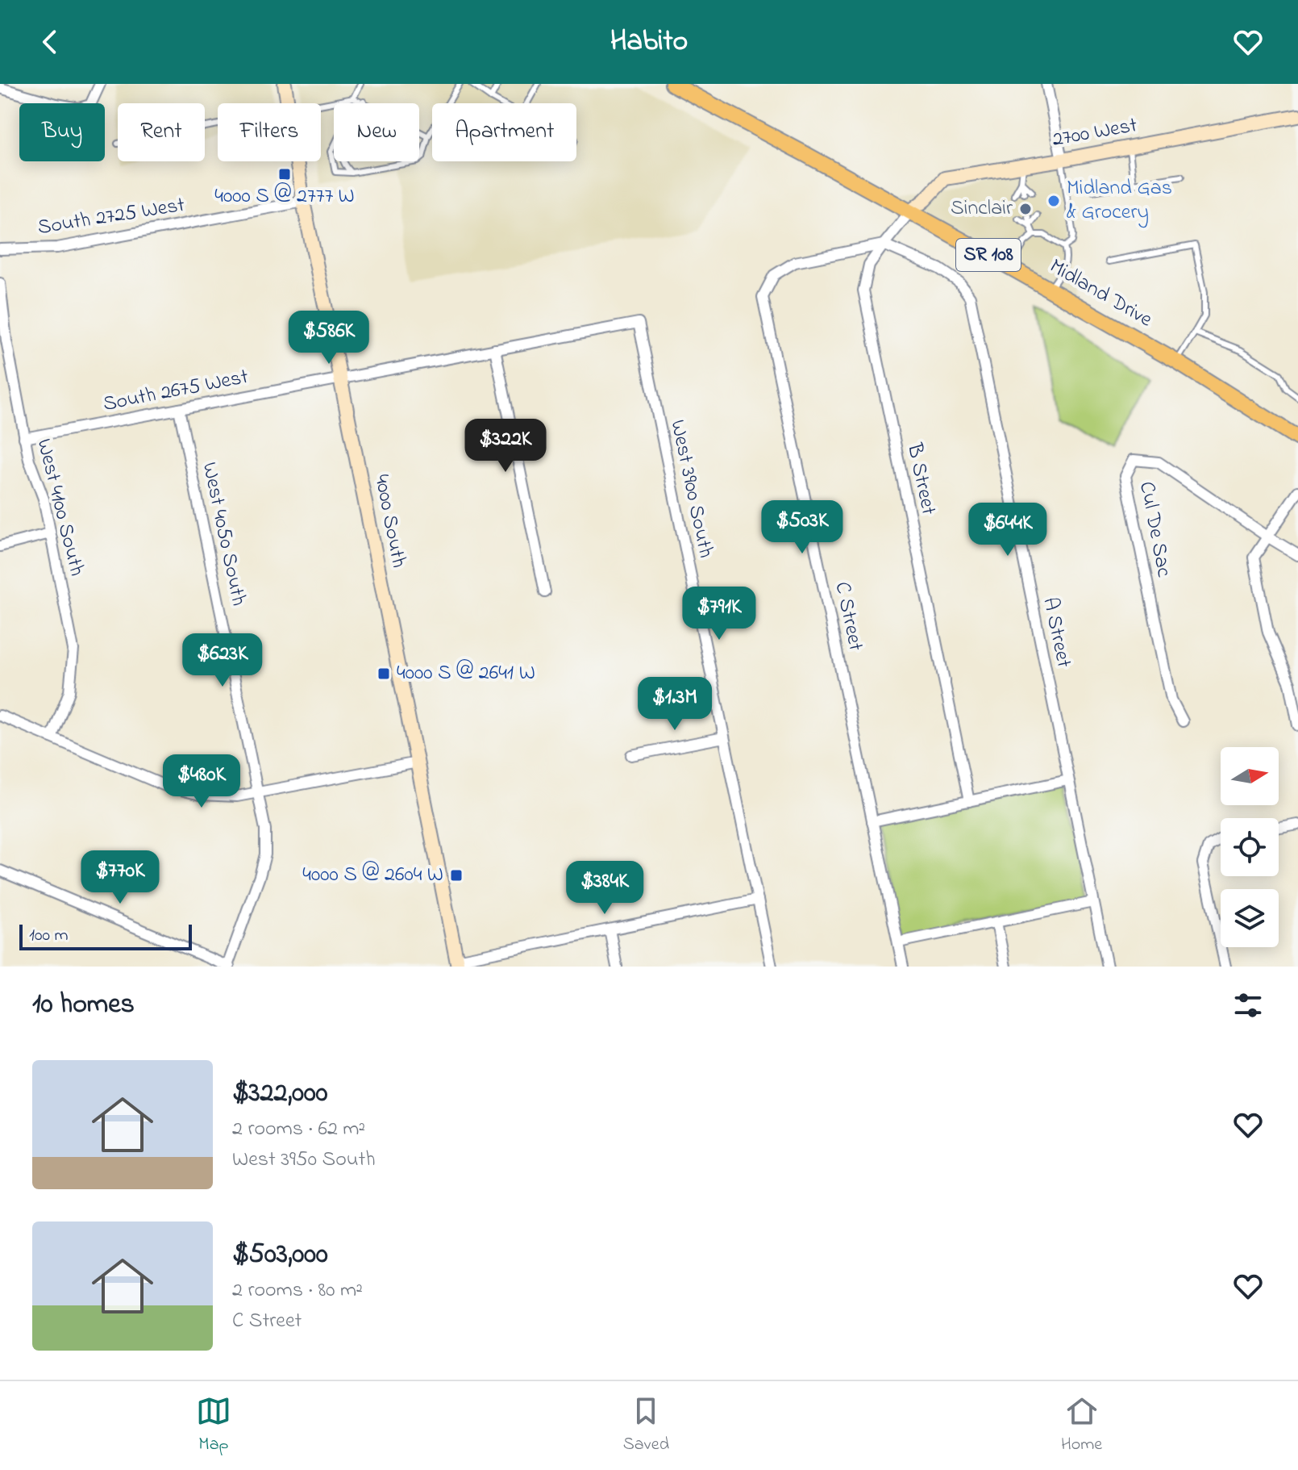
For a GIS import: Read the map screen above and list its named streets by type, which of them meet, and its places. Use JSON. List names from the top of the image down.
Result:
{
  "streets": {
    "main road": ["SR 108", "Midland Drive"],
    "street": [
      "2700 West",
      "South 2725 West",
      "South 2675 West",
      "B Street",
      "West 3900 South",
      "West 4100 South",
      "4000 South",
      "Cul De Sac",
      "West 4050 South",
      "C Street",
      "A Street"
    ]
  },
  "crossings": [
    ["2700 West", "Midland Drive"],
    ["South 2725 West", "4000 South"],
    ["South 2675 West", "West 3900 South"],
    ["South 2675 West", "West 4100 South"],
    ["South 2675 West", "4000 South"],
    ["South 2675 West", "West 4050 South"],
    ["B Street", "C Street"],
    ["B Street", "A Street"],
    ["C Street", "A Street"]
  ],
  "places": {
    "transit": ["4000 S @ 2777 W", "4000 S @ 2641 W", "4000 S @ 2604 W"],
    "other": ["Midland Gas & Grocery", "Sinclair"]
  },
  "scale_bar": "100 m",
  "north": "right",
  "page": {
    "header": "Habito",
    "chip": [
      "Buy",
      "Rent",
      "Filters",
      "New",
      "Apartment"
    ],
    "price": [
      "$586K",
      "$322K",
      "$503K",
      "$644K",
      "$791K",
      "$623K",
      "$1.3M",
      "$480K",
      "$770K",
      "$384K"
    ],
    "scale": "100 m",
    "heading": "10 homes",
    "list": [
      {
        "name": "$322,000",
        "note": "2 rooms · 62 m² · West 3950 South"
      },
      {
        "name": "$503,000",
        "note": "2 rooms · 80 m² · C Street"
      }
    ],
    "tabs": ["Map", "Saved", "Home"]
  }
}
